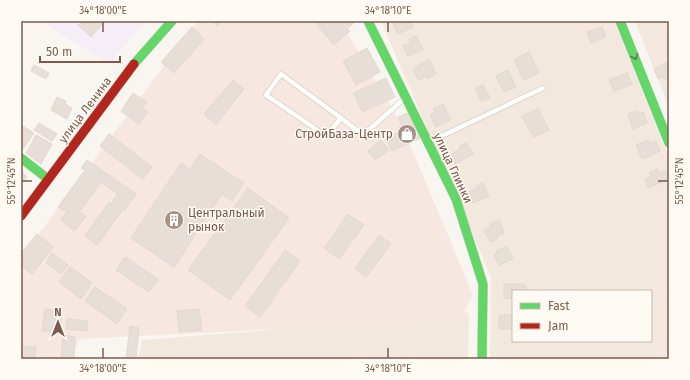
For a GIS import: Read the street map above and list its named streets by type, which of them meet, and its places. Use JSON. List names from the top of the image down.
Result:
{
  "streets": {
    "street": ["улица Ленина", "улица Глинки"]
  },
  "places": {
    "shop": ["СтройБаза-Центр"],
    "building": ["Центральный рынок"]
  },
  "legend": ["Fast", "Jam"],
  "scale_bar": "50 m",
  "north": "top",
  "coordinates": ["34°18'00\"E", "34°18'10\"E", "55°12'45\"N"]
}
